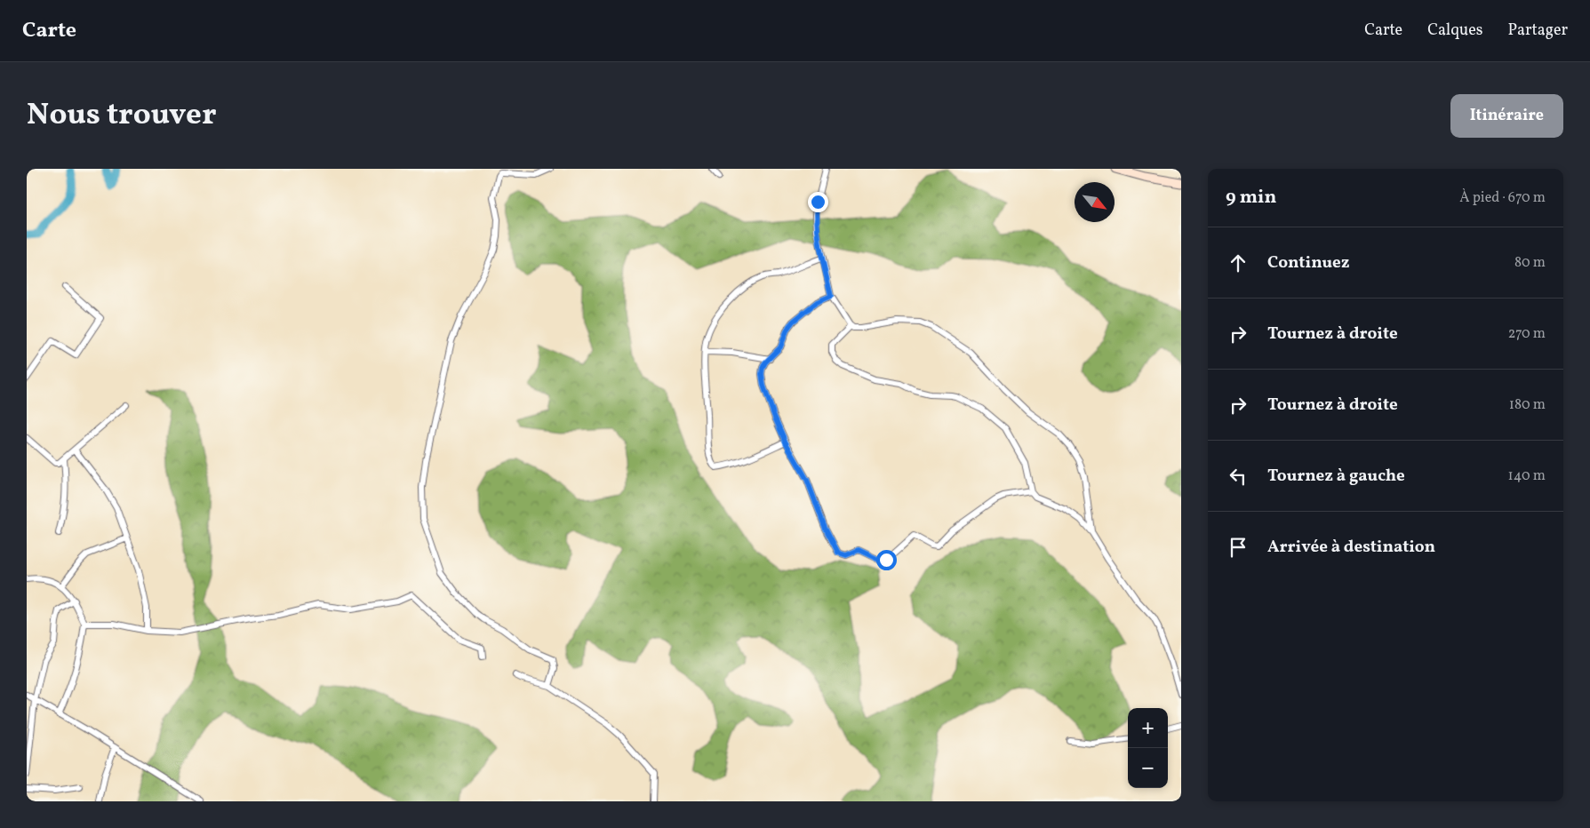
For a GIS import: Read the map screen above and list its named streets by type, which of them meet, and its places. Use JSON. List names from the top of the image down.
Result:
{
  "north": "bottom right",
  "page": {
    "header": "Carte",
    "nav": ["Carte", "Calques", "Partager"],
    "title": "Nous trouver",
    "buttons": "Itinéraire",
    "heading": ["9 min", "À pied · 670 m"],
    "list": [
      ["Continuez", "80 m"],
      ["Tournez à droite", "270 m"],
      ["Tournez à droite", "180 m"],
      ["Tournez à gauche", "140 m"],
      "Arrivée à destination"
    ],
    "map_buttons": ["+", "−"]
  }
}
